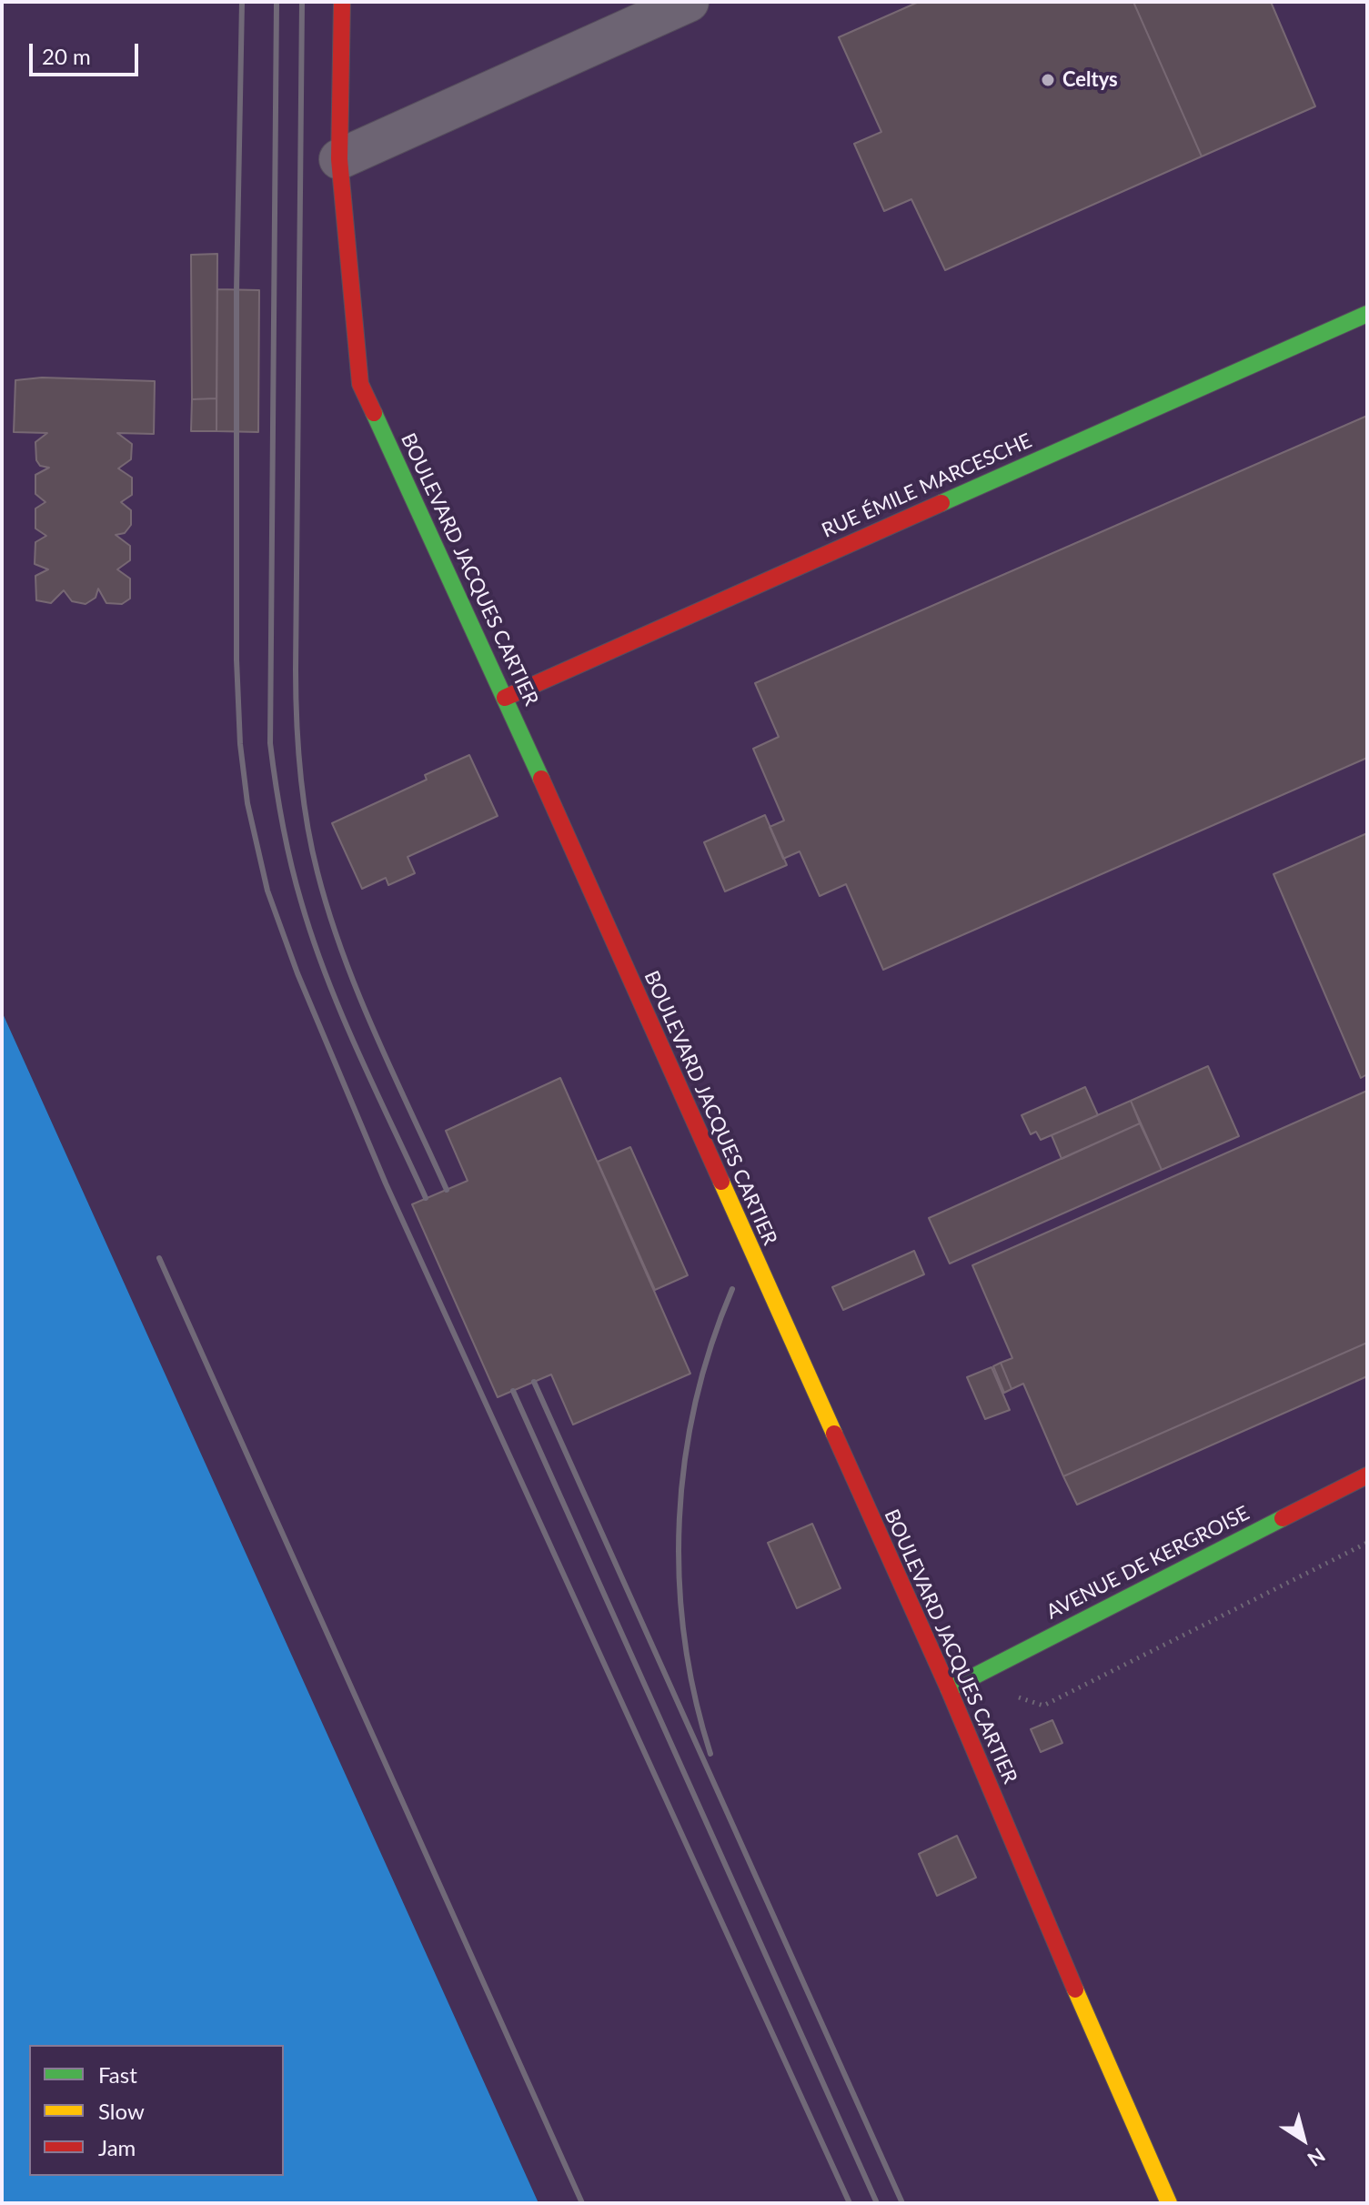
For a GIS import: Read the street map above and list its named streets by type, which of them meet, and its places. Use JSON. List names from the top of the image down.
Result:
{
  "streets": {
    "street": ["RUE ÉMILE MARCESCHE", "BOULEVARD JACQUES CARTIER", "AVENUE DE KERGROISE"]
  },
  "crossings": [
    ["RUE ÉMILE MARCESCHE", "BOULEVARD JACQUES CARTIER"],
    ["BOULEVARD JACQUES CARTIER", "AVENUE DE KERGROISE"]
  ],
  "places": ["Celtys"],
  "legend": ["Fast", "Slow", "Jam"],
  "scale_bar": "20 m",
  "north": "bottom right"
}
